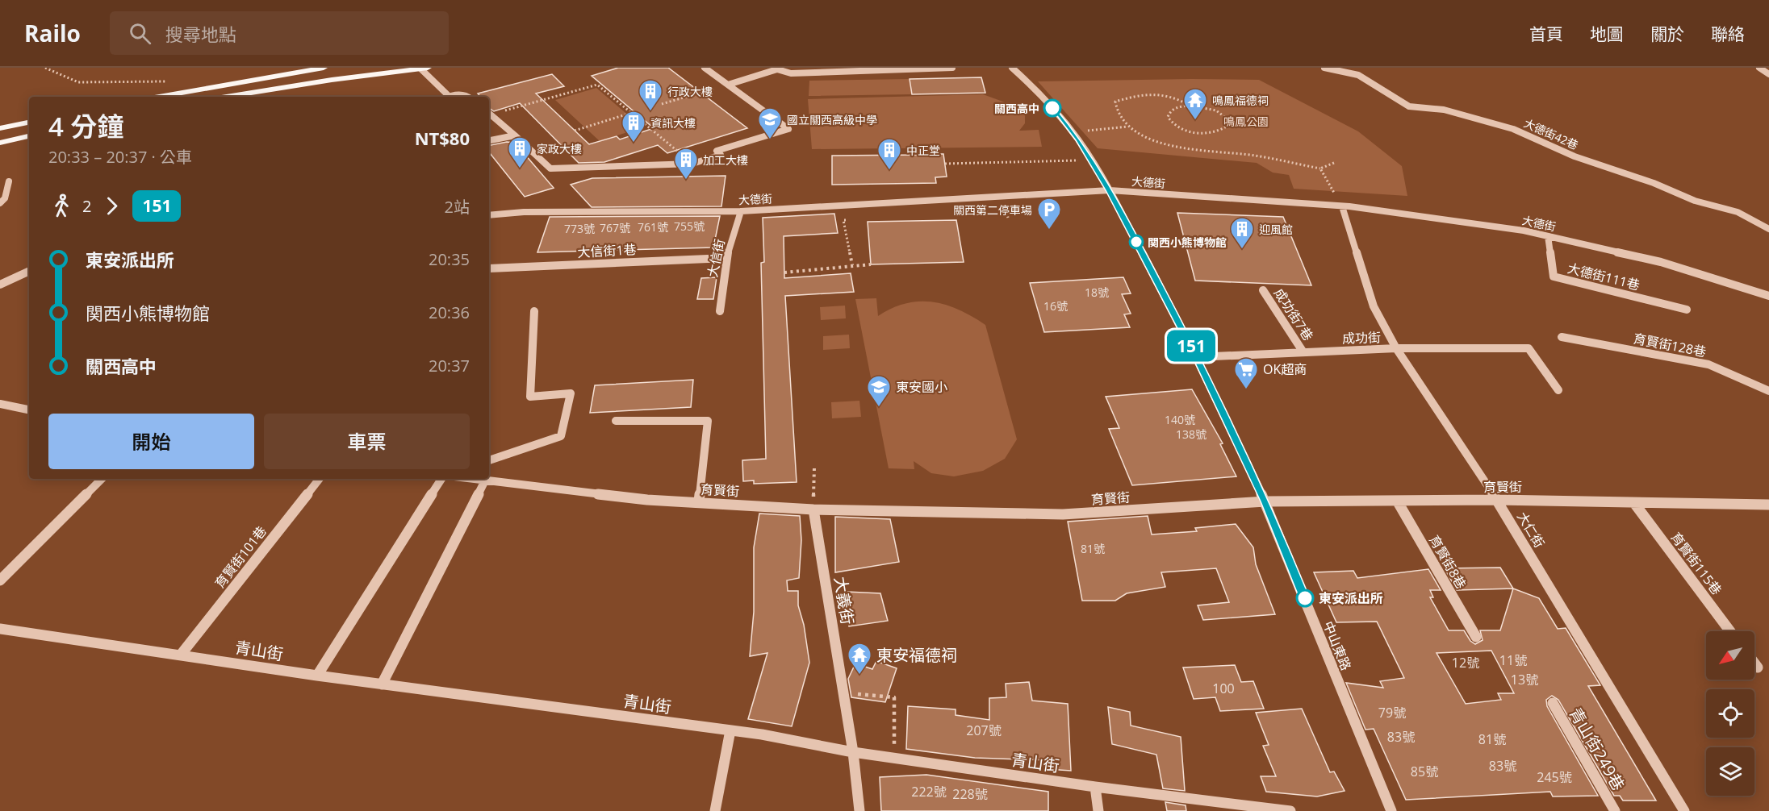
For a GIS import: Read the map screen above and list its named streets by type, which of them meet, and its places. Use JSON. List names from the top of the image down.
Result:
{
  "streets": {
    "street": [
      "大德街42巷",
      "大德街",
      "大信街1巷",
      "大信街",
      "大德街111巷",
      "成功街7巷",
      "成功街",
      "育賢街128巷",
      "育賢街",
      "大仁街",
      "育賢街101巷",
      "育賢街8巷",
      "育賢街115巷",
      "大義街",
      "中山東路",
      "青山街",
      "青山街249巷"
    ]
  },
  "crossings": [
    ["大德街", "大信街"],
    ["大德街", "大德街111巷"],
    ["大德街", "大仁街"],
    ["大德街", "中山東路"],
    ["大信街1巷", "大信街"],
    ["成功街7巷", "成功街"],
    ["成功街", "大仁街"],
    ["成功街", "中山東路"],
    ["育賢街", "大仁街"],
    ["育賢街", "育賢街8巷"],
    ["育賢街", "育賢街115巷"],
    ["育賢街", "大義街"],
    ["育賢街", "中山東路"],
    ["育賢街101巷", "青山街"],
    ["大義街", "青山街"]
  ],
  "parks": ["鳴鳳公園"],
  "places": {
    "other": ["關西高中", "関西小熊博物館", "東安派出所"],
    "building": [
      "行政大樓",
      "資訊大樓",
      "家政大樓",
      "中正堂",
      "加工大樓",
      "迎風館"
    ],
    "temple": ["鳴鳳福德祠", "東安福德祠"],
    "school or university": ["國立關西高級中學", "東安國小"],
    "parking": ["關西第二停車場"],
    "supermarket": ["OK超商"]
  },
  "lines": ["bus line 151"],
  "house_numbers": [
    "755號",
    "761號",
    "767號",
    "773號",
    "18號",
    "16號",
    "140號",
    "138號",
    "81號",
    "11號",
    "12號",
    "13號",
    "100",
    "79號",
    "207號",
    "83號",
    "81號",
    "83號",
    "85號",
    "245號",
    "222號",
    "228號"
  ],
  "north": "bottom left",
  "page": {
    "header": "Railo",
    "search": "搜尋地點",
    "nav": [
      "首頁",
      "地圖",
      "關於",
      "聯絡"
    ],
    "on_map": "151",
    "heading": ["4 分鐘", "20:33 – 20:37 · 公車", "NT$80"],
    "legs": ["2", "151", "2站"],
    "list": [
      {
        "name": "東安派出所",
        "value": "20:35"
      },
      {
        "name": "関西小熊博物館",
        "value": "20:36"
      },
      {
        "name": "關西高中",
        "value": "20:37"
      }
    ],
    "buttons": ["開始", "車票"]
  }
}
